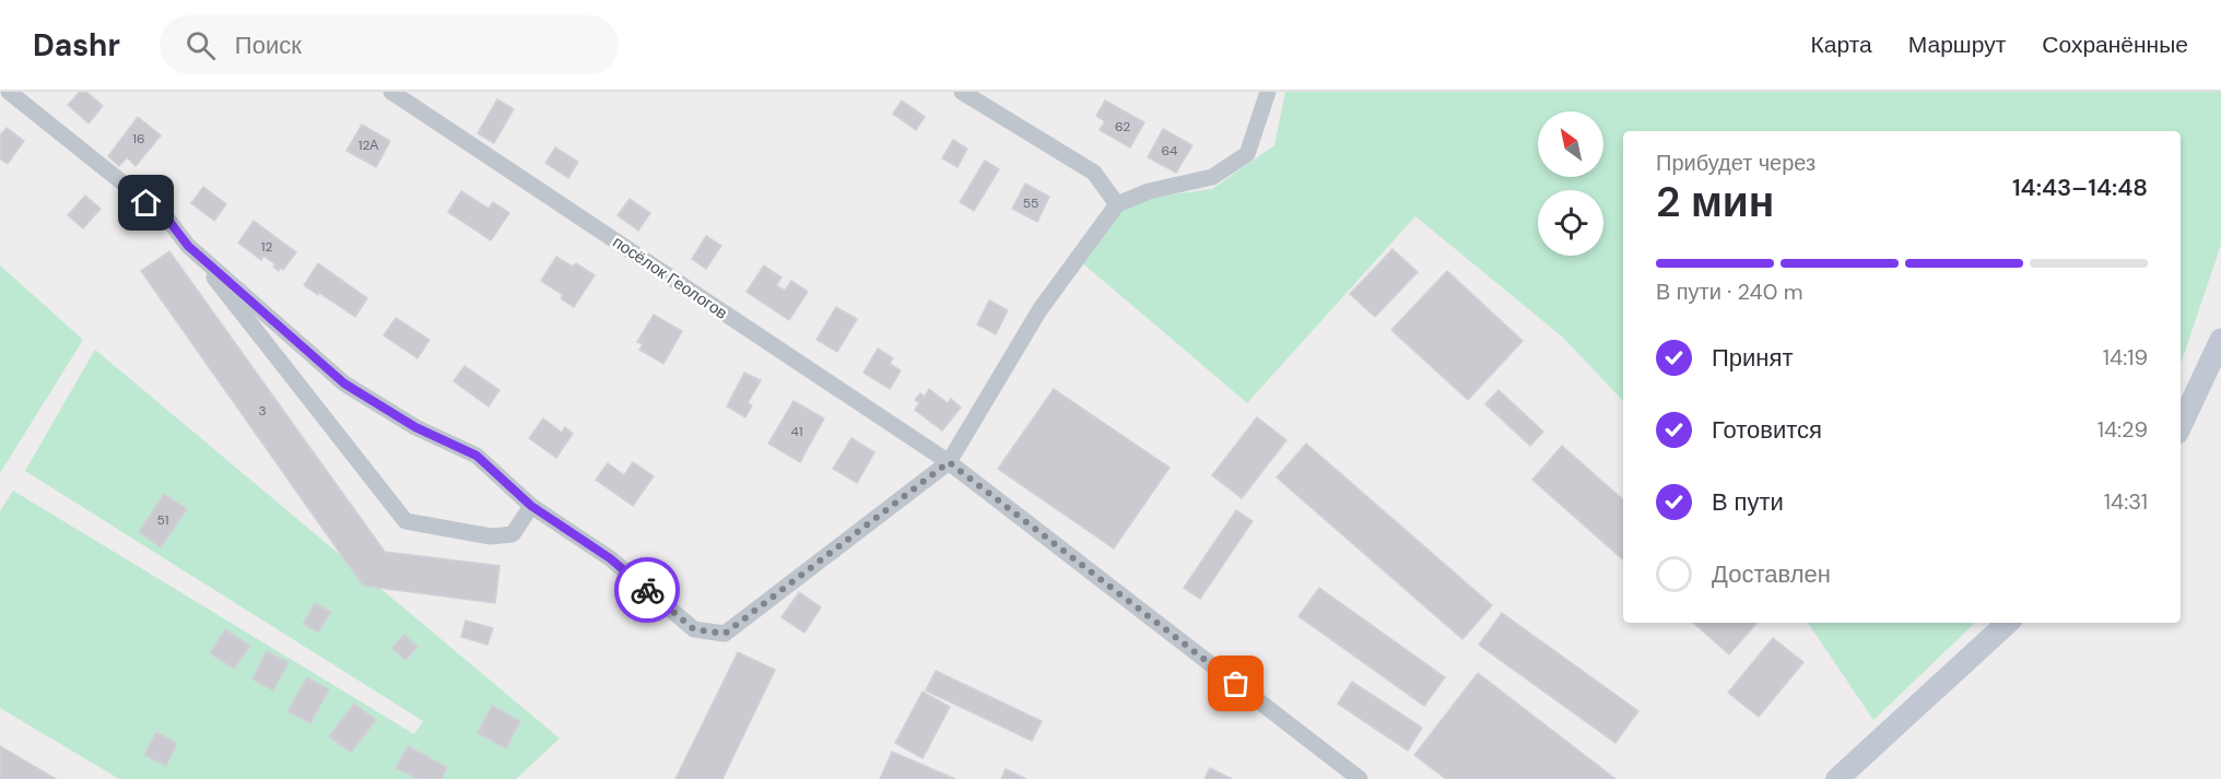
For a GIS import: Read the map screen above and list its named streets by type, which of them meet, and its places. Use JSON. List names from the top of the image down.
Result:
{
  "streets": {
    "street": ["посёлок Геологов"]
  },
  "house_numbers": [
    "62",
    "16",
    "12А",
    "64",
    "55",
    "12",
    "3",
    "41",
    "51"
  ],
  "north": "top left",
  "page": {
    "header": "Dashr",
    "search": "Поиск",
    "nav": ["Карта", "Маршрут", "Сохранённые"],
    "heading": ["2 мин", "Прибудет через", "14:43–14:48"],
    "bar": "В пути · 240 m",
    "list": [
      ["Принят", "14:19"],
      ["Готовится", "14:29"],
      ["В пути", "14:31"],
      "Доставлен"
    ]
  }
}
